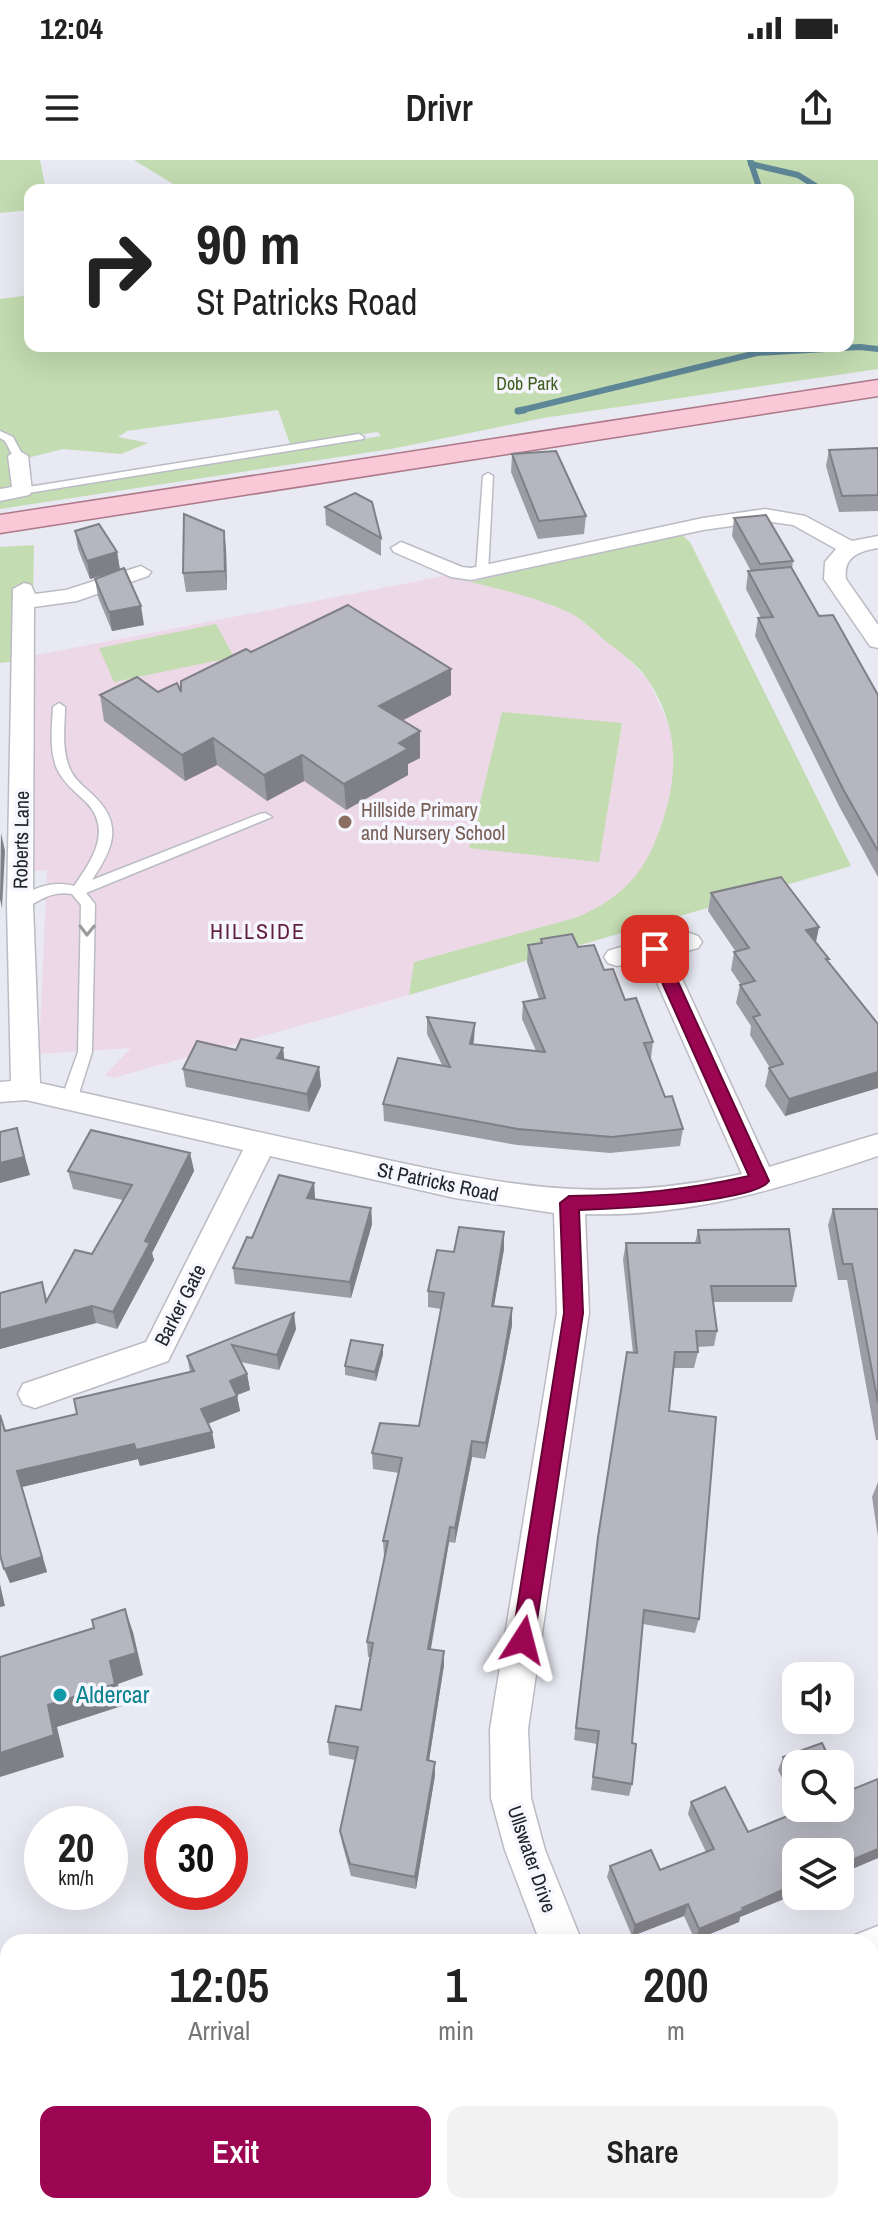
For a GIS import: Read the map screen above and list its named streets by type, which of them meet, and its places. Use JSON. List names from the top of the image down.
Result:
{
  "streets": {
    "street": [
      "Roberts Lane",
      "St Patricks Road",
      "Barker Gate",
      "Ullswater Drive"
    ]
  },
  "crossings": [
    ["Roberts Lane", "St Patricks Road"],
    ["St Patricks Road", "Barker Gate"],
    ["St Patricks Road", "Ullswater Drive"]
  ],
  "districts": ["HILLSIDE"],
  "parks": ["Dob Park"],
  "places": ["Hillside Primary and Nursery School", "Aldercar"],
  "page": {
    "status": "12:04",
    "header": "Drivr",
    "turn": ["90 m", "St Patricks Road"],
    "speed": "20 km/h",
    "limit": "30",
    "eta": [
      "12:05",
      "Arrival",
      "1",
      "min",
      "200",
      "m"
    ],
    "buttons": ["Exit", "Share"]
  }
}
